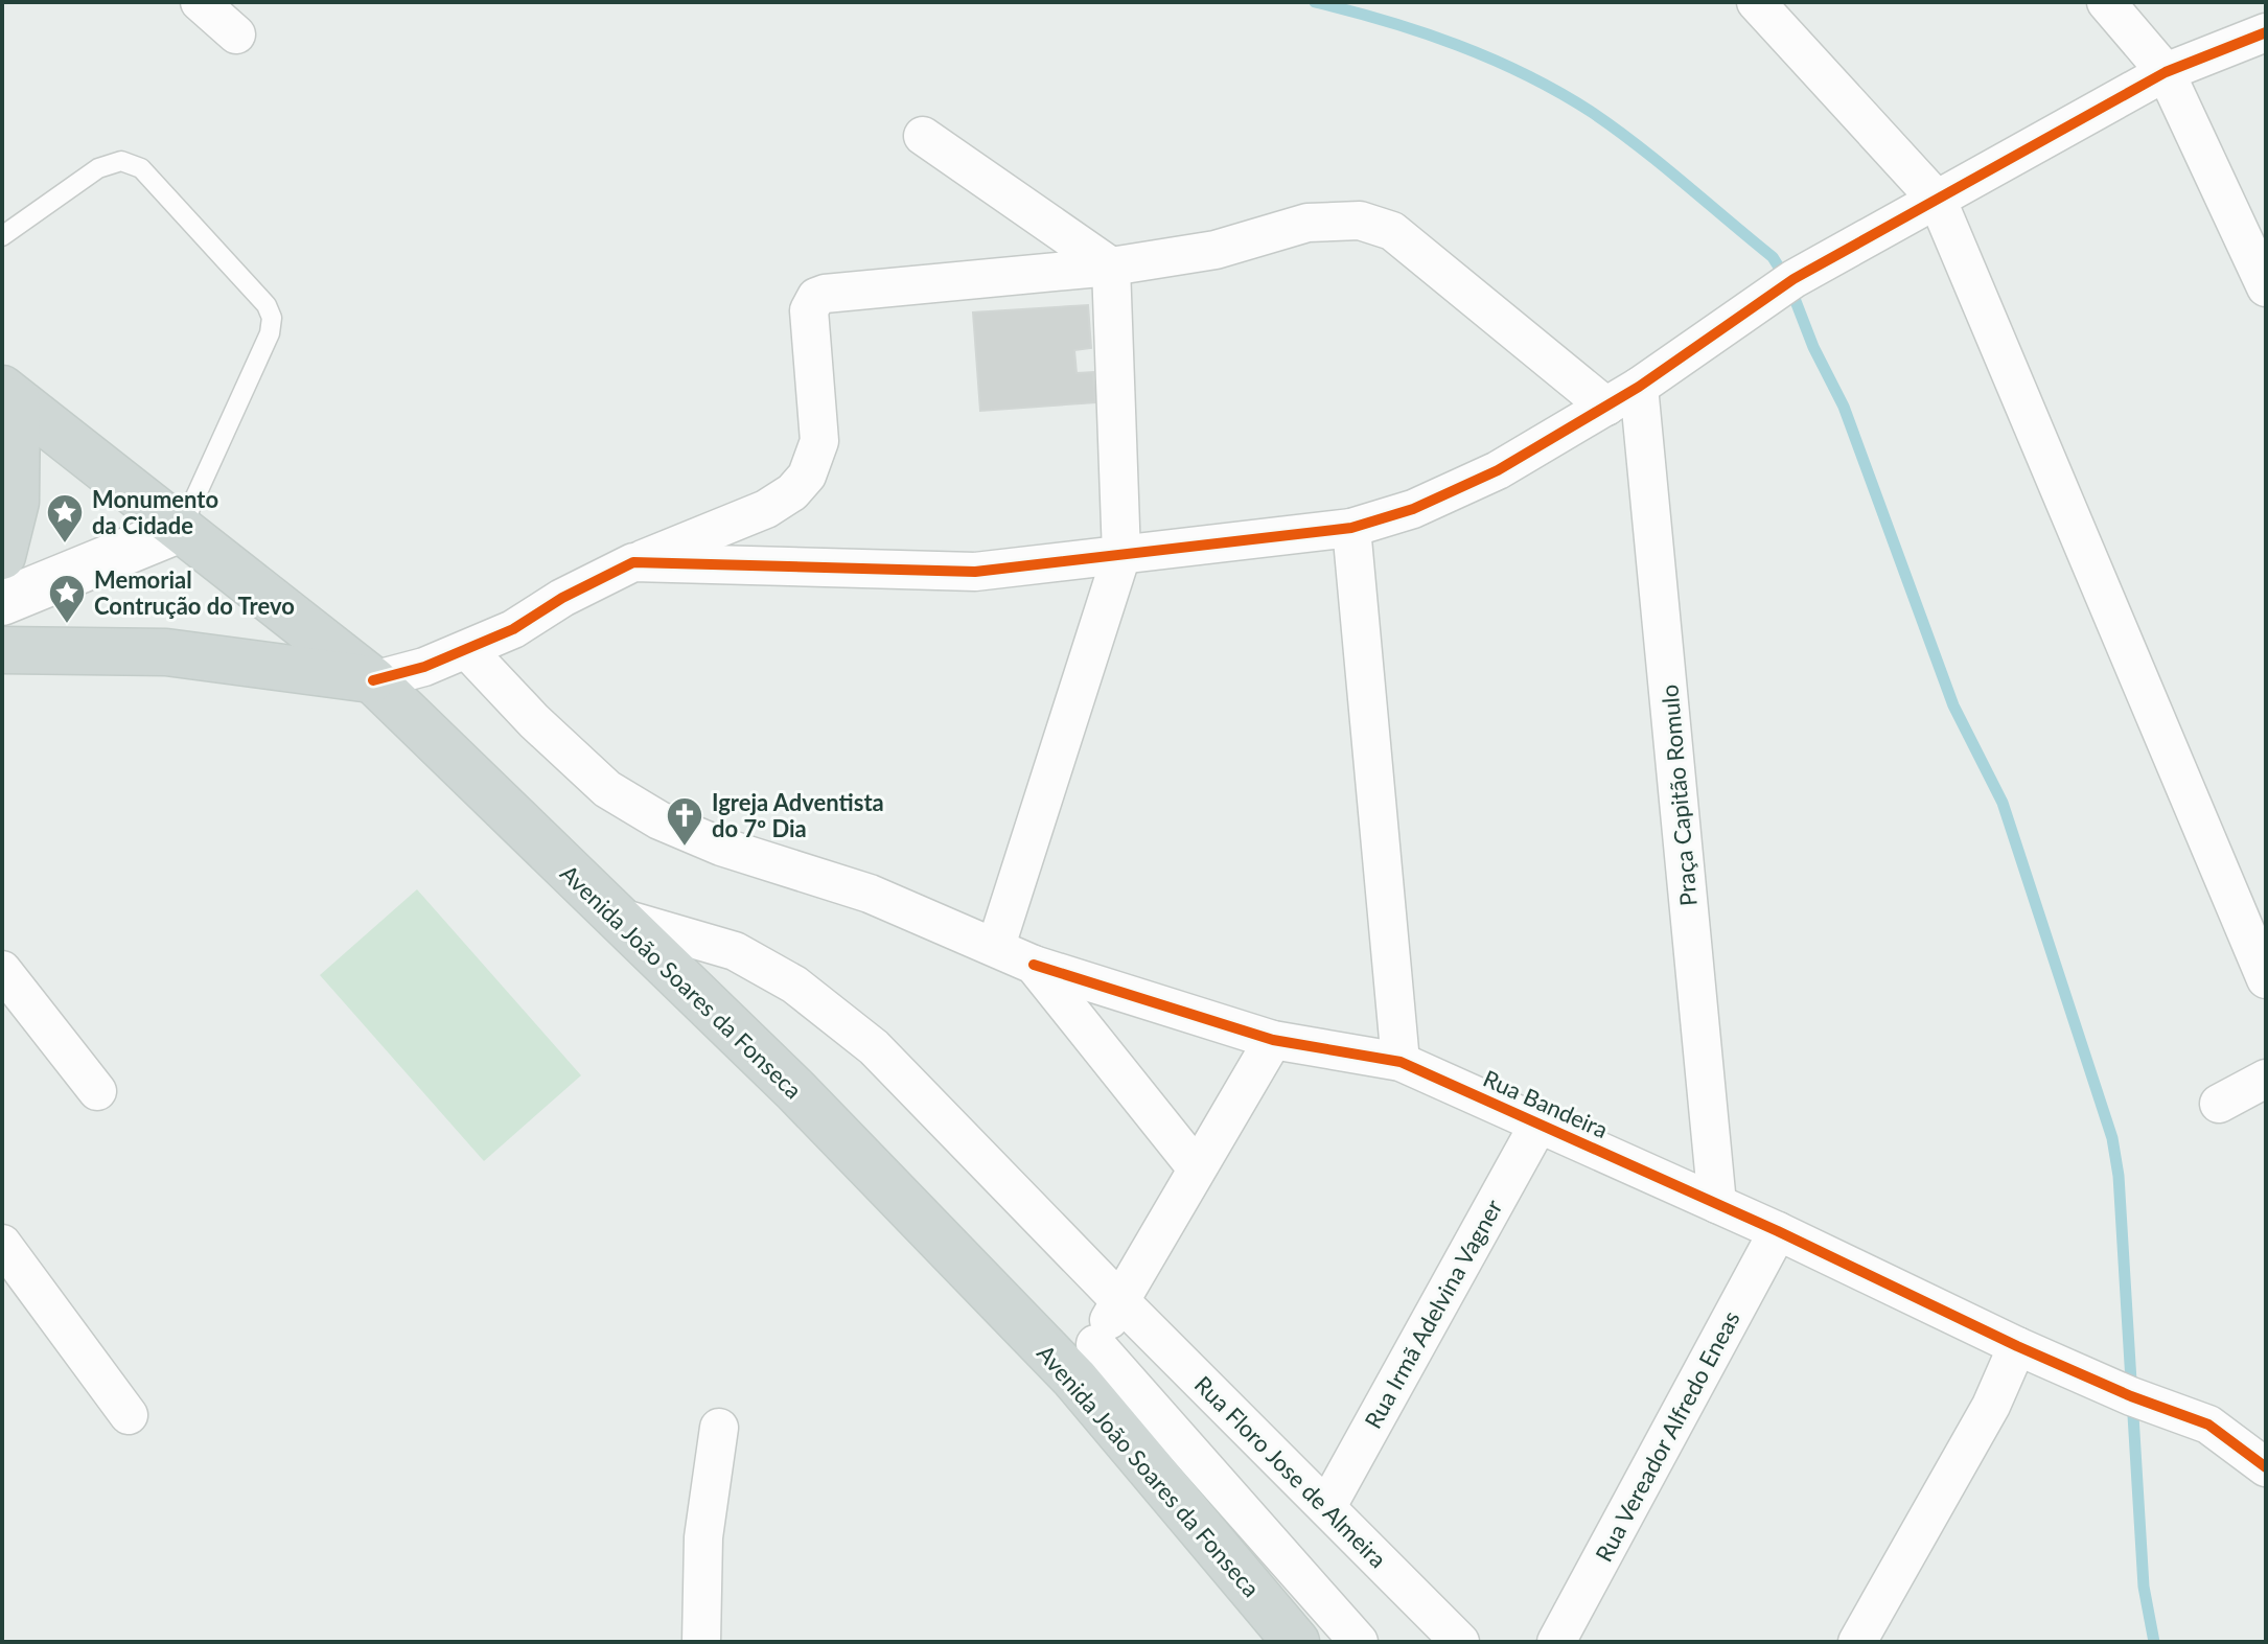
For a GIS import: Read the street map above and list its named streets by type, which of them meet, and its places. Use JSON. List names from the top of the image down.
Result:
{
  "streets": {
    "main road": ["Avenida João Soares da Fonseca"],
    "street": [
      "Praça Capitão Romulo",
      "Rua Bandeira",
      "Rua Irmã Adelvina Vagner",
      "Rua Vereador Alfredo Eneas",
      "Rua Floro Jose de Almeira"
    ]
  },
  "crossings": [
    ["Praça Capitão Romulo", "Rua Bandeira"],
    ["Avenida João Soares da Fonseca", "Rua Floro Jose de Almeira"],
    ["Rua Bandeira", "Rua Irmã Adelvina Vagner"],
    ["Rua Bandeira", "Rua Vereador Alfredo Eneas"],
    ["Rua Irmã Adelvina Vagner", "Rua Floro Jose de Almeira"]
  ],
  "places": {
    "place": ["Monumento da Cidade", "Memorial Contrução do Trevo"],
    "church": ["Igreja Adventista do 7º Dia"]
  }
}
